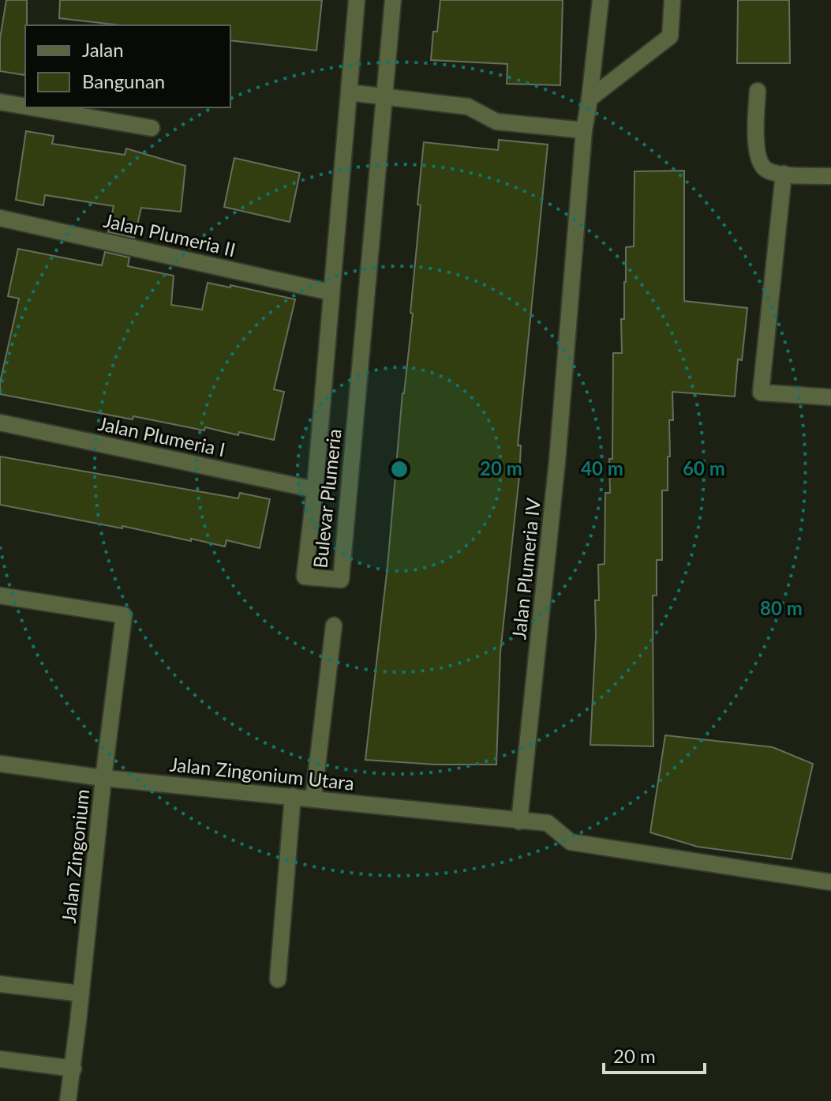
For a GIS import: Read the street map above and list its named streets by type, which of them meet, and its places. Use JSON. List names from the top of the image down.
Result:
{
  "streets": {
    "street": [
      "Jalan Plumeria II",
      "Jalan Plumeria I",
      "Bulevar Plumeria",
      "Jalan Plumeria IV",
      "Jalan Zingonium Utara",
      "Jalan Zingonium"
    ]
  },
  "crossings": [
    ["Jalan Plumeria II", "Bulevar Plumeria"],
    ["Jalan Plumeria I", "Bulevar Plumeria"],
    ["Jalan Plumeria IV", "Jalan Zingonium Utara"],
    ["Jalan Zingonium Utara", "Jalan Zingonium"]
  ],
  "legend": ["Jalan", "Bangunan"],
  "scale_bar": "20 m",
  "rings": [
    "20 m",
    "40 m",
    "60 m",
    "80 m"
  ]
}
